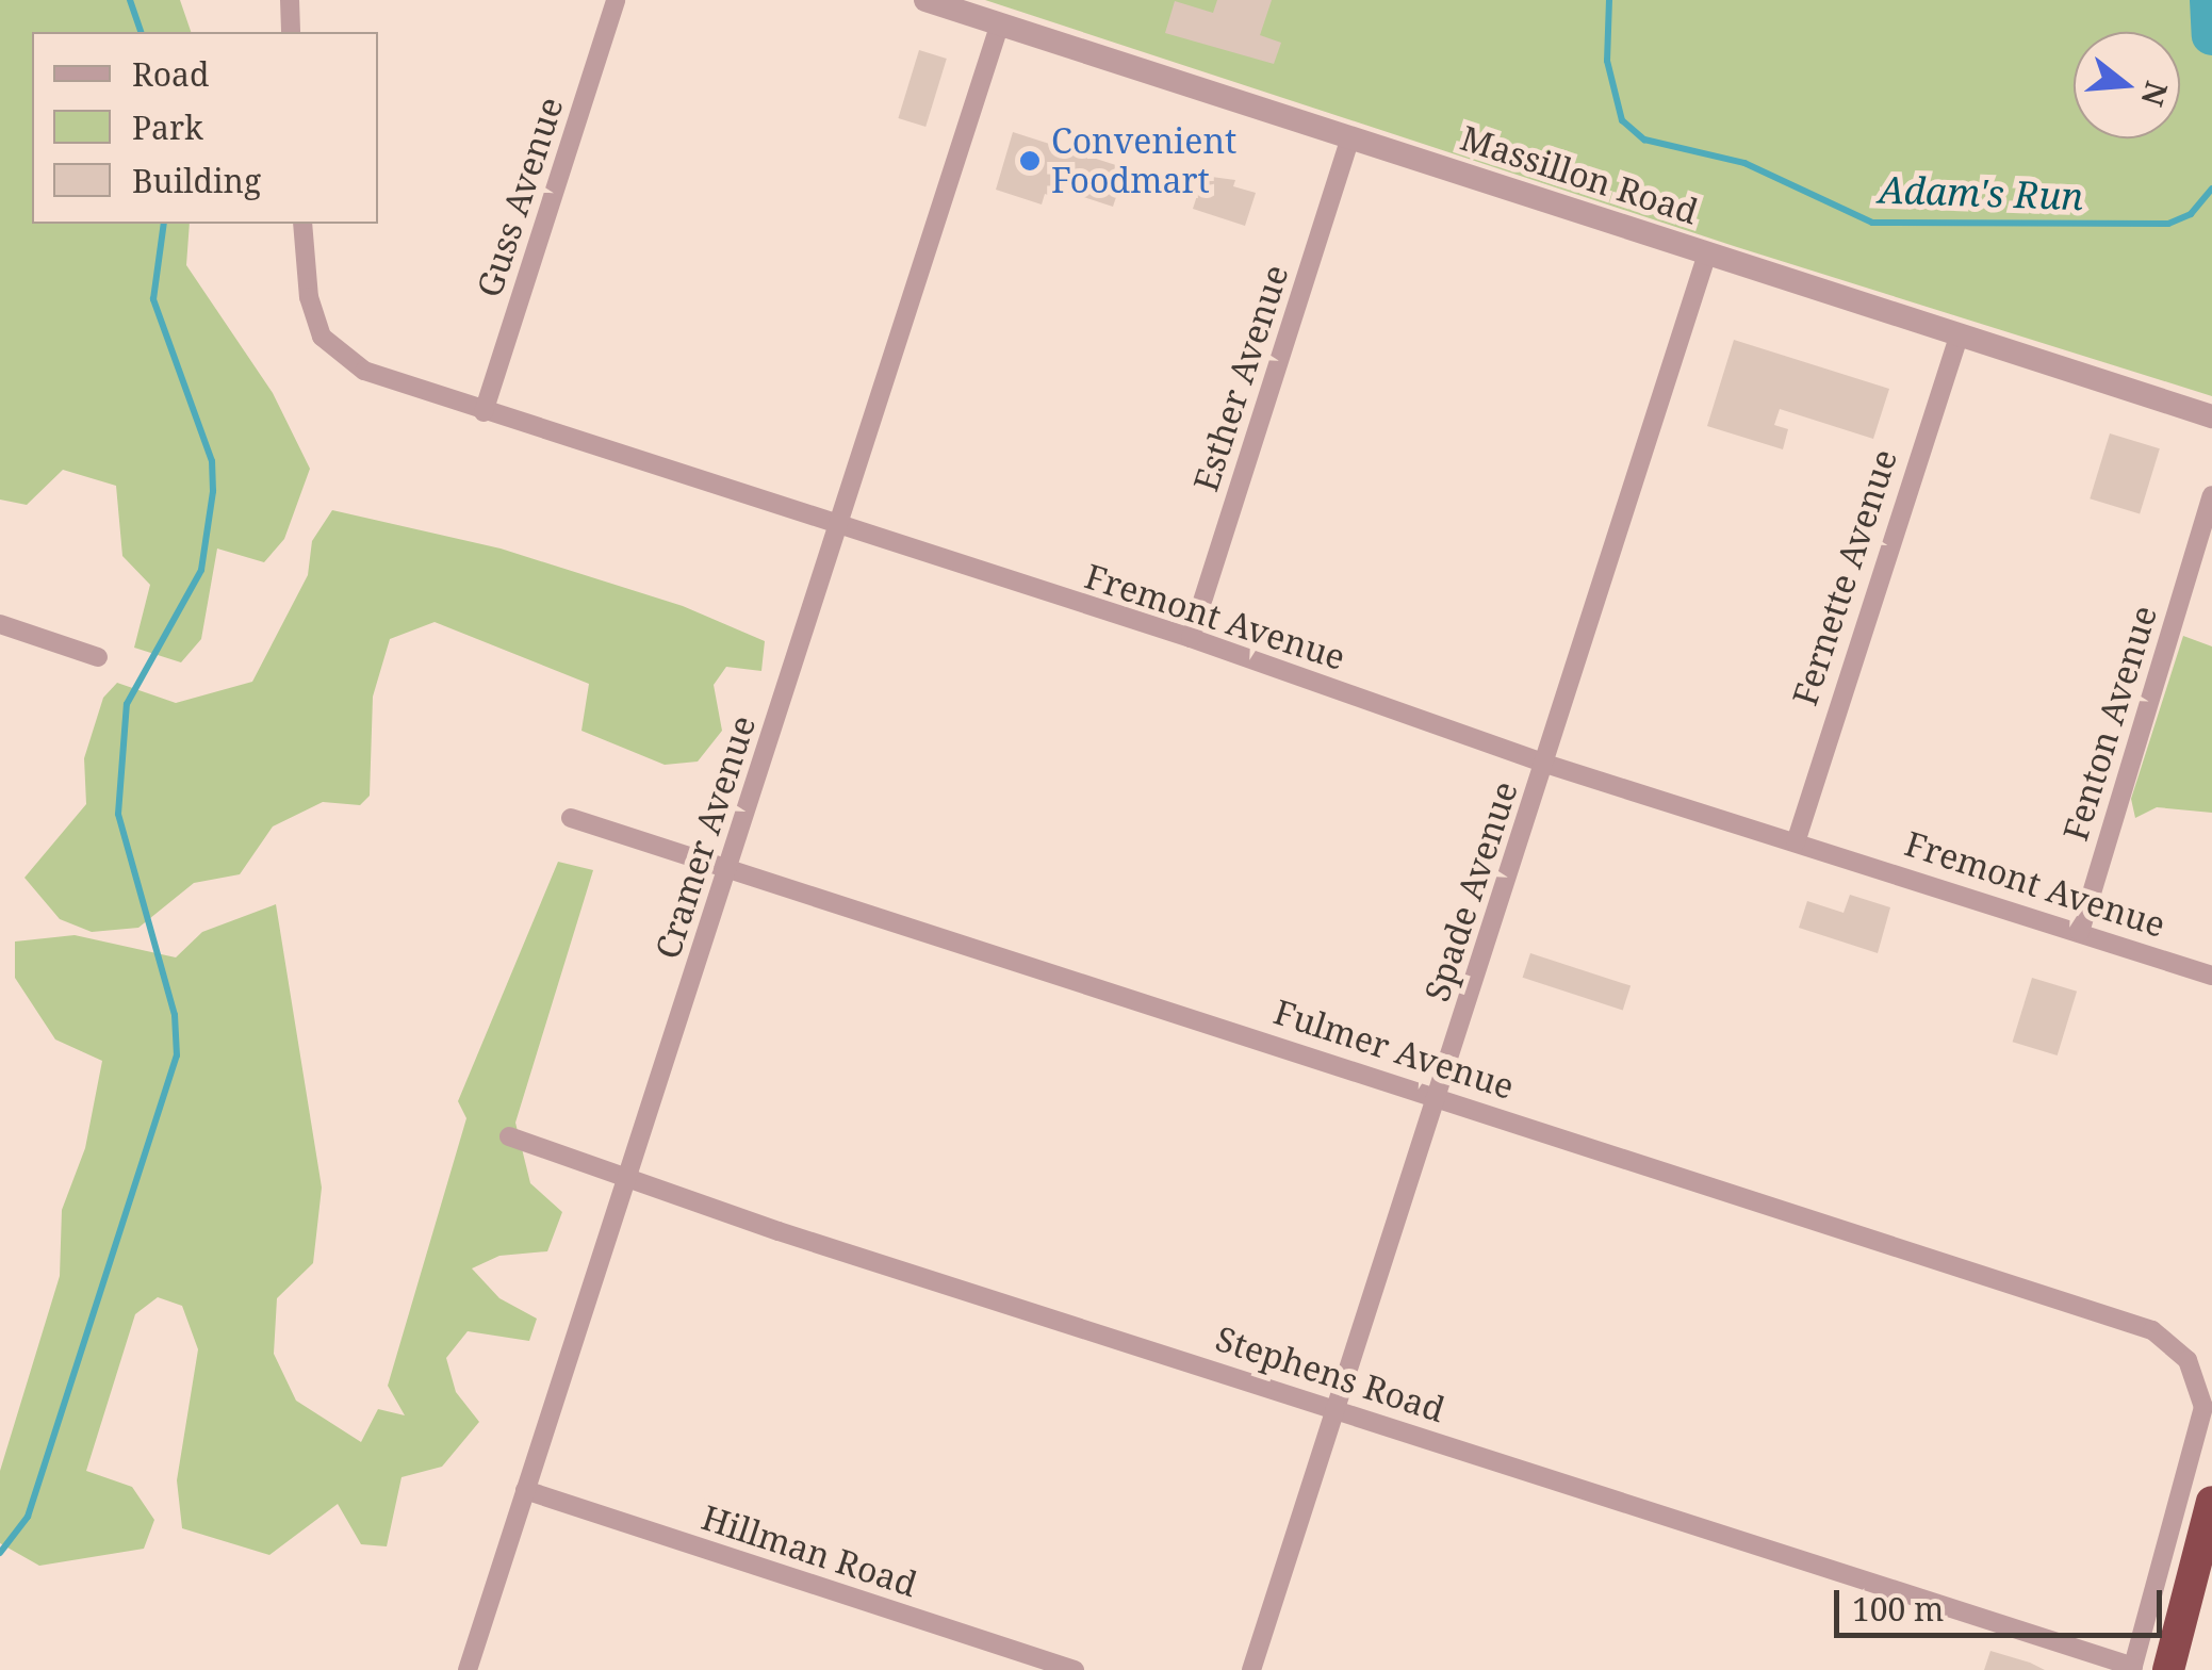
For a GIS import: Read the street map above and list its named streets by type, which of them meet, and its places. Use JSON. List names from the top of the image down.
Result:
{
  "streets": {
    "street": [
      "Massillon Road",
      "Guss Avenue",
      "Esther Avenue",
      "Fernette Avenue",
      "Fremont Avenue",
      "Fenton Avenue",
      "Cramer Avenue",
      "Spade Avenue",
      "Fulmer Avenue",
      "Stephens Road",
      "Hillman Road"
    ]
  },
  "crossings": [
    ["Massillon Road", "Esther Avenue"],
    ["Massillon Road", "Fernette Avenue"],
    ["Massillon Road", "Cramer Avenue"],
    ["Massillon Road", "Spade Avenue"],
    ["Guss Avenue", "Fremont Avenue"],
    ["Esther Avenue", "Fremont Avenue"],
    ["Fernette Avenue", "Fremont Avenue"],
    ["Fremont Avenue", "Fenton Avenue"],
    ["Fremont Avenue", "Cramer Avenue"],
    ["Fremont Avenue", "Spade Avenue"],
    ["Cramer Avenue", "Fulmer Avenue"],
    ["Cramer Avenue", "Stephens Road"],
    ["Cramer Avenue", "Hillman Road"],
    ["Spade Avenue", "Fulmer Avenue"],
    ["Spade Avenue", "Stephens Road"],
    ["Fulmer Avenue", "Stephens Road"]
  ],
  "water": ["Adam's Run"],
  "places": ["Convenient Foodmart"],
  "legend": ["Road", "Park", "Building"],
  "scale_bar": "100 m",
  "north": "right"
}
